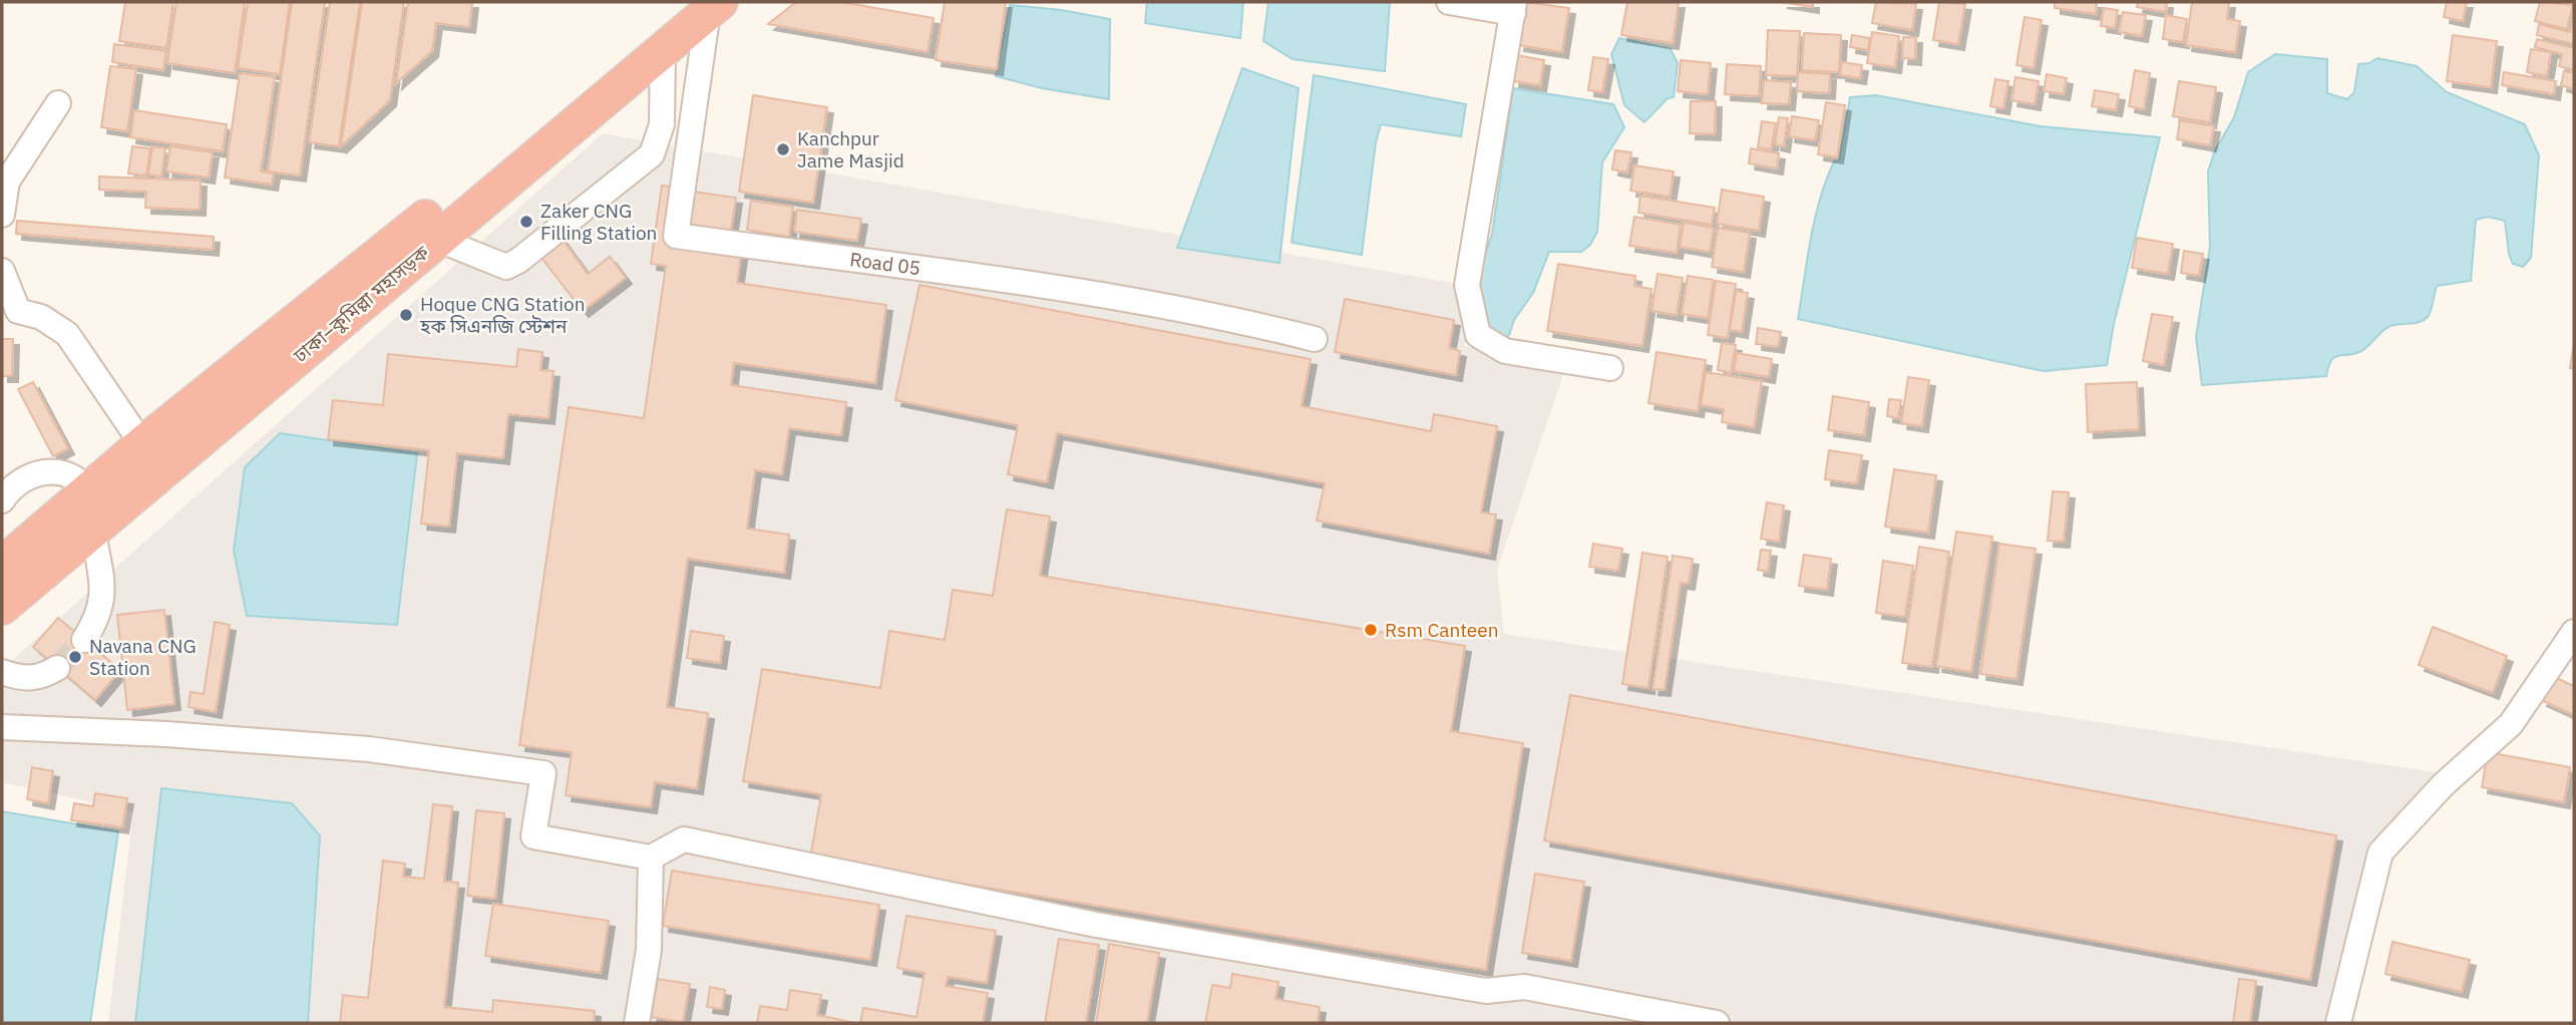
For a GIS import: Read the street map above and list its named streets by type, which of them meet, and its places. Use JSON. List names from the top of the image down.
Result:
{
  "streets": {
    "highway": ["ঢাকা–কুমিল্লা মহাসড়ক"],
    "street": ["Road 05"]
  },
  "crossings": [
    ["Road 05", "ঢাকা–কুমিল্লা মহাসড়ক"]
  ],
  "places": [
    "Kanchpur Jame Masjid",
    "Zaker CNG Filling Station",
    "Hoque CNG Station হক সিএনজি স্টেশন",
    "Rsm Canteen",
    "Navana CNG Station"
  ]
}
